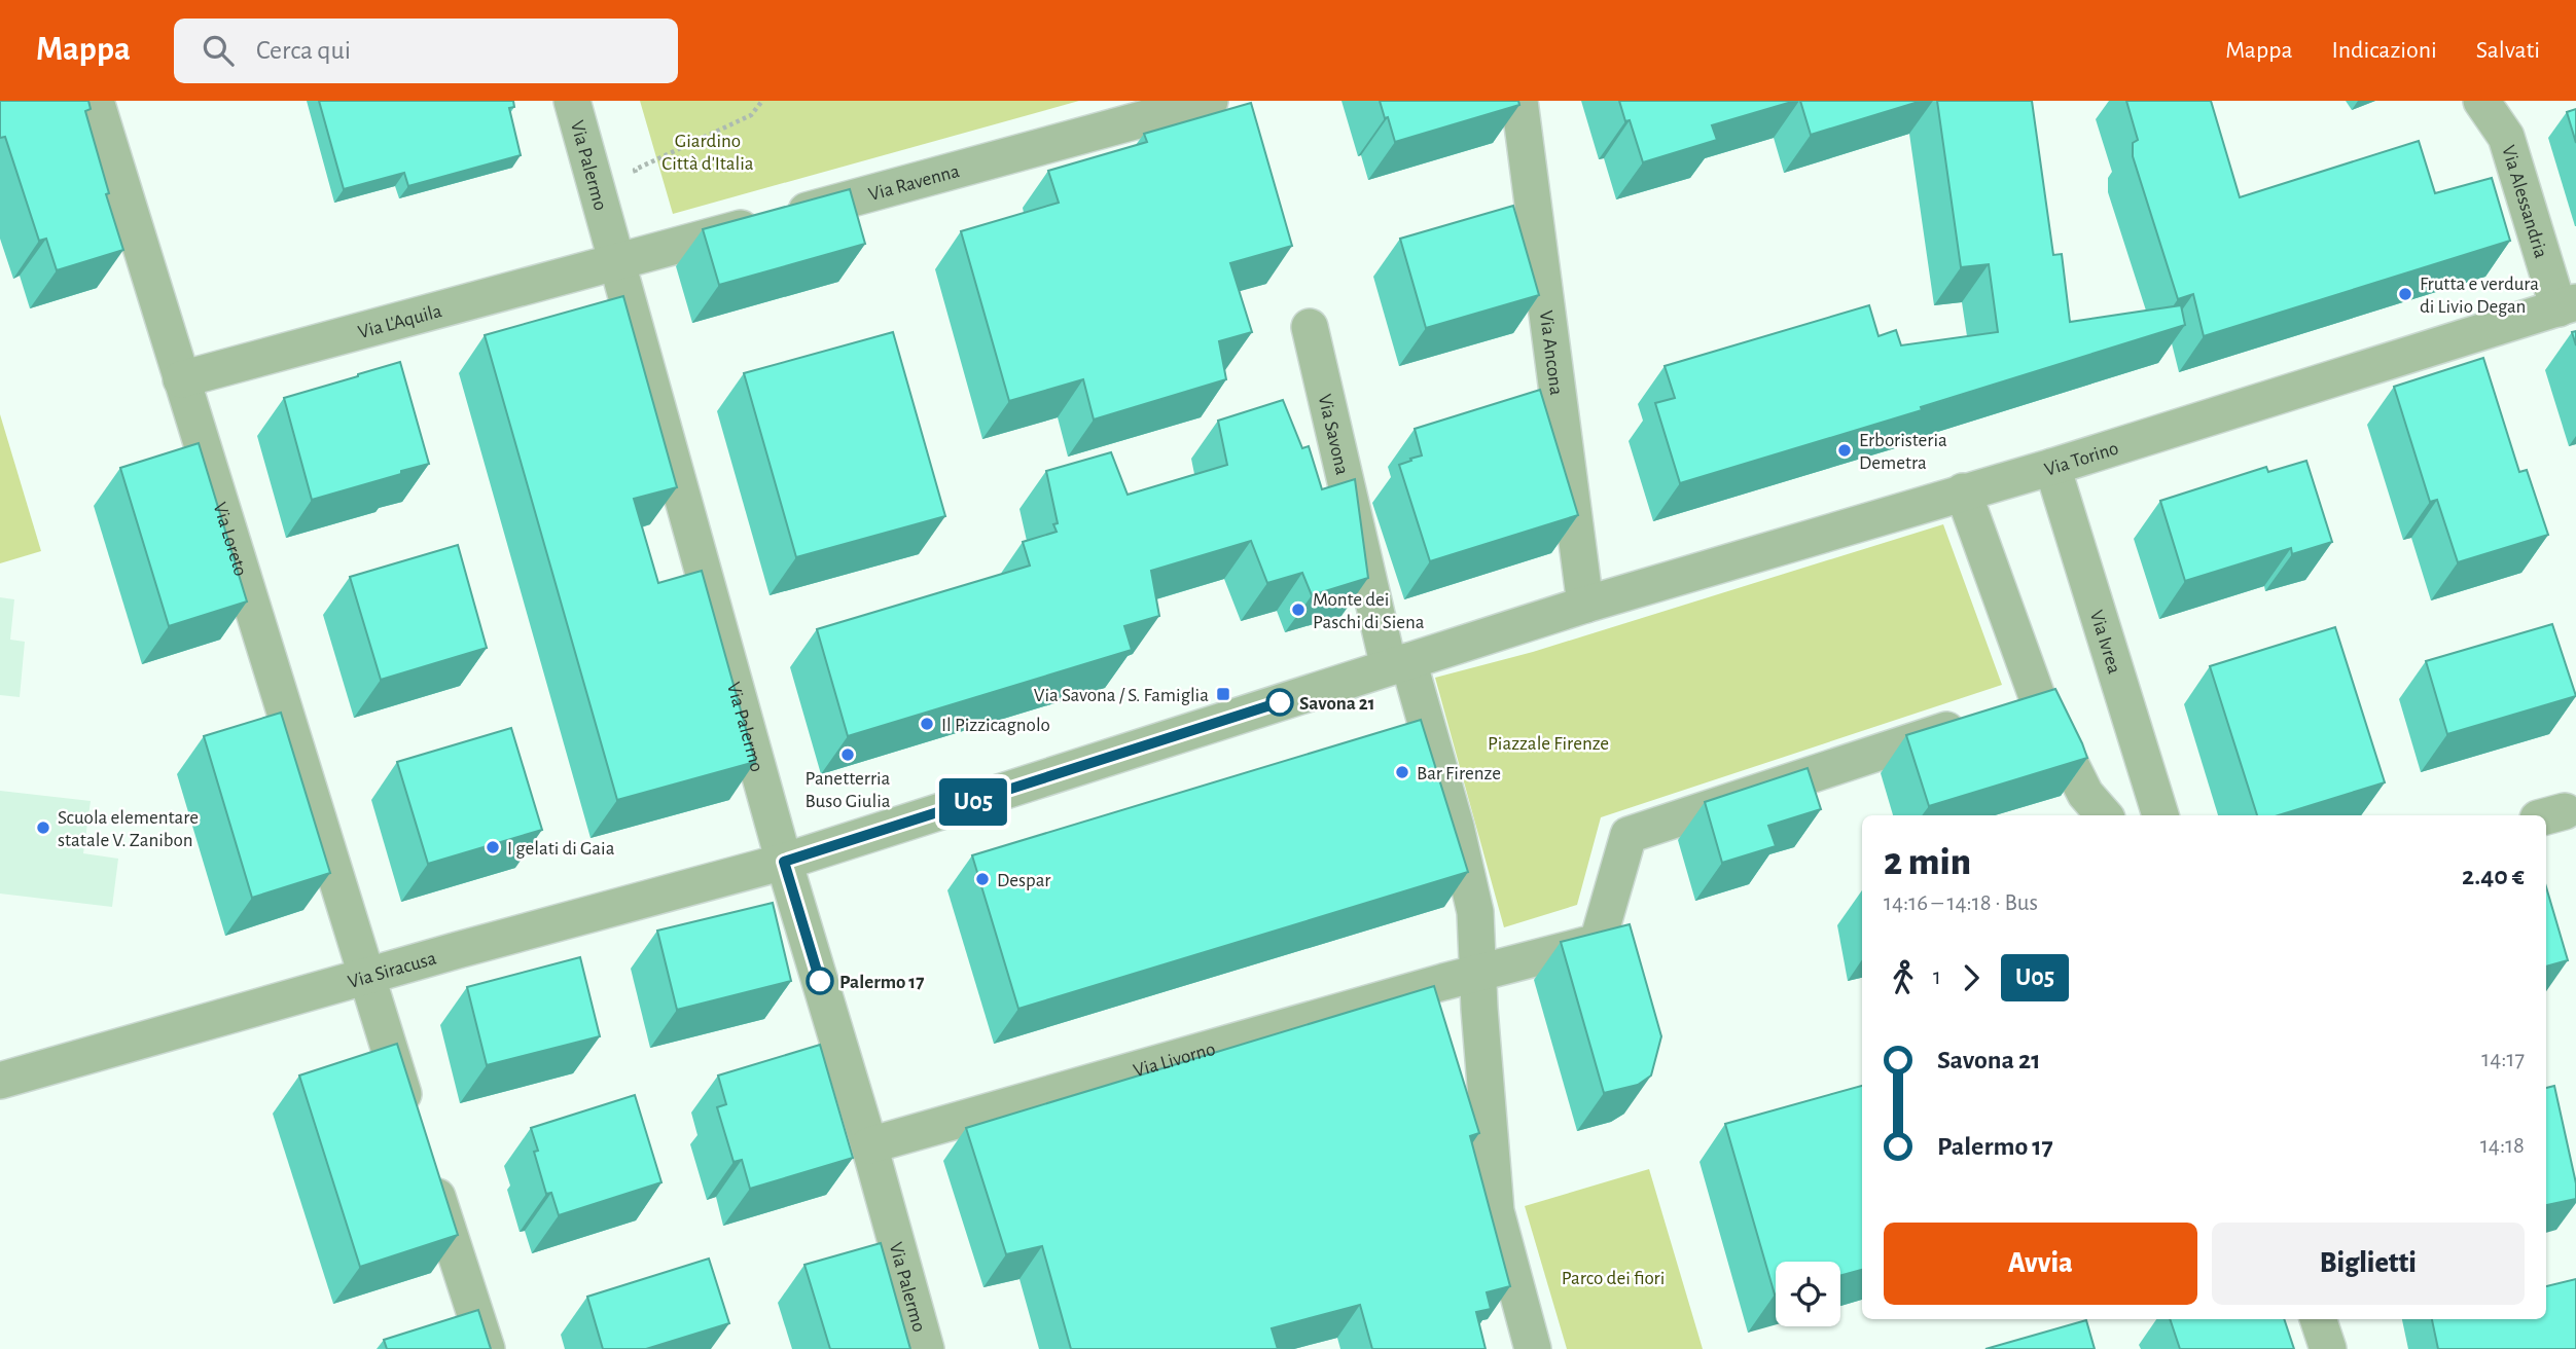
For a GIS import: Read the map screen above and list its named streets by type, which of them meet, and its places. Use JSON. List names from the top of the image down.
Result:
{
  "streets": {
    "street": [
      "Via Palermo",
      "Via Ravenna",
      "Via Alessandria",
      "Via L'Aquila",
      "Via Ancona",
      "Via Savona",
      "Via Torino",
      "Via Loreto",
      "Via Ivrea",
      "Via Siracusa",
      "Via Livorno"
    ]
  },
  "crossings": [
    ["Via Palermo", "Via Ravenna"],
    ["Via Palermo", "Via L'Aquila"],
    ["Via Palermo", "Via Siracusa"],
    ["Via Palermo", "Via Livorno"],
    ["Via Ravenna", "Via L'Aquila"],
    ["Via Alessandria", "Via Torino"],
    ["Via L'Aquila", "Via Loreto"],
    ["Via Ancona", "Via Torino"],
    ["Via Torino", "Via Ivrea"],
    ["Via Loreto", "Via Siracusa"]
  ],
  "parks": ["Giardino Città d'Italia", "Piazzale Firenze", "Parco dei fiori"],
  "places": {
    "other": [
      "Frutta e verdura di Livio Degan",
      "Erboristeria Demetra",
      "Monte dei Paschi di Siena",
      "Savona 21",
      "Il Pizzicagnolo",
      "Panetterria Buso Giulia",
      "Bar Firenze",
      "Scuola elementare statale V. Zanibon",
      "I gelati di Gaia",
      "Despar",
      "Palermo 17"
    ],
    "transit": ["Via Savona / S. Famiglia"]
  },
  "lines": ["bus line U05"],
  "page": {
    "header": "Mappa",
    "search": "Cerca qui",
    "nav": ["Mappa", "Indicazioni", "Salvati"],
    "on_map": "U05",
    "heading": ["2 min", "14:16 – 14:18 · Bus", "2.40 €"],
    "legs": ["1", "U05"],
    "list": [
      {
        "name": "Savona 21",
        "value": "14:17"
      },
      {
        "name": "Palermo 17",
        "value": "14:18"
      }
    ],
    "buttons": ["Avvia", "Biglietti"]
  }
}
